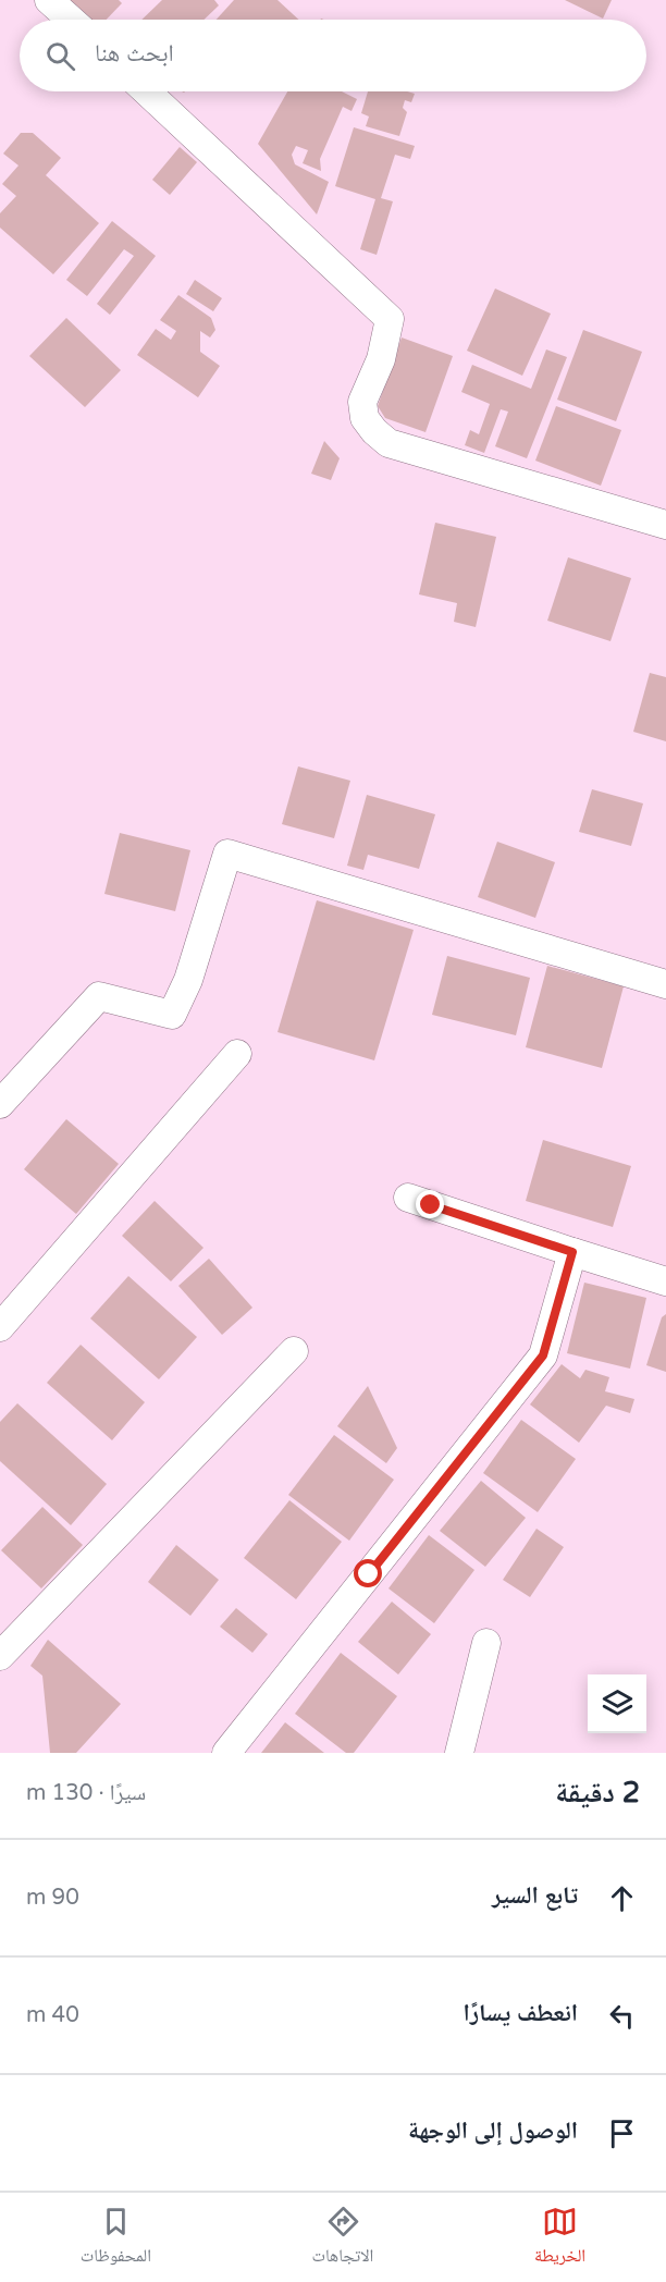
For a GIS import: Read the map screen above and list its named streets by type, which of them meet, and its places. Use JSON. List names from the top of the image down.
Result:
{
  "page": {
    "search": "ابحث هنا",
    "heading": ["2 دقيقة", "سيرًا · 130 m"],
    "list": [
      ["تابع السير", "90 m"],
      ["انعطف يسارًا", "40 m"],
      "الوصول إلى الوجهة"
    ],
    "nav": ["الخريطة", "الاتجاهات", "المحفوظات"]
  }
}
